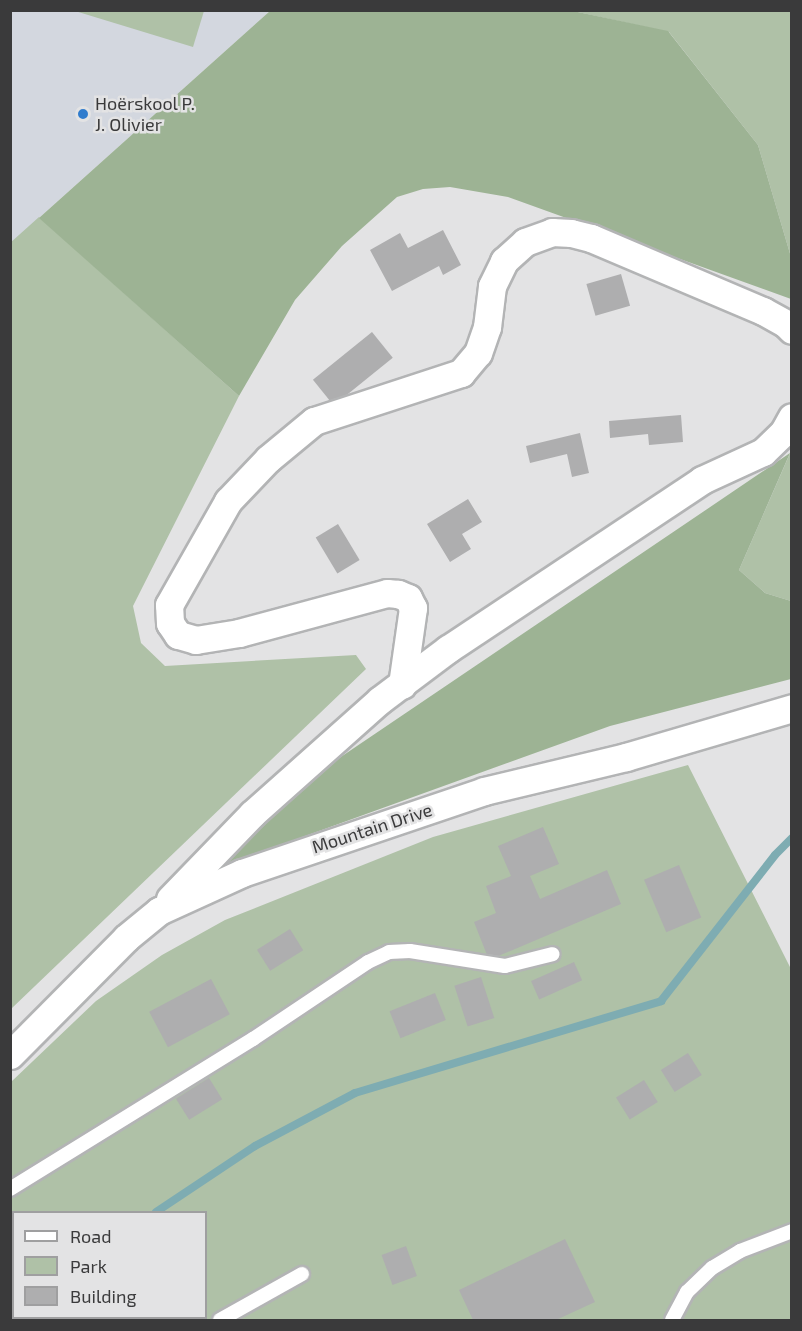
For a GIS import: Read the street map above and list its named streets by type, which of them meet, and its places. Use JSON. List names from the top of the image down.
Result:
{
  "streets": {
    "street": ["Mountain Drive"]
  },
  "places": ["Hoërskool P. J. Olivier"],
  "legend": ["Road", "Park", "Building"]
}
